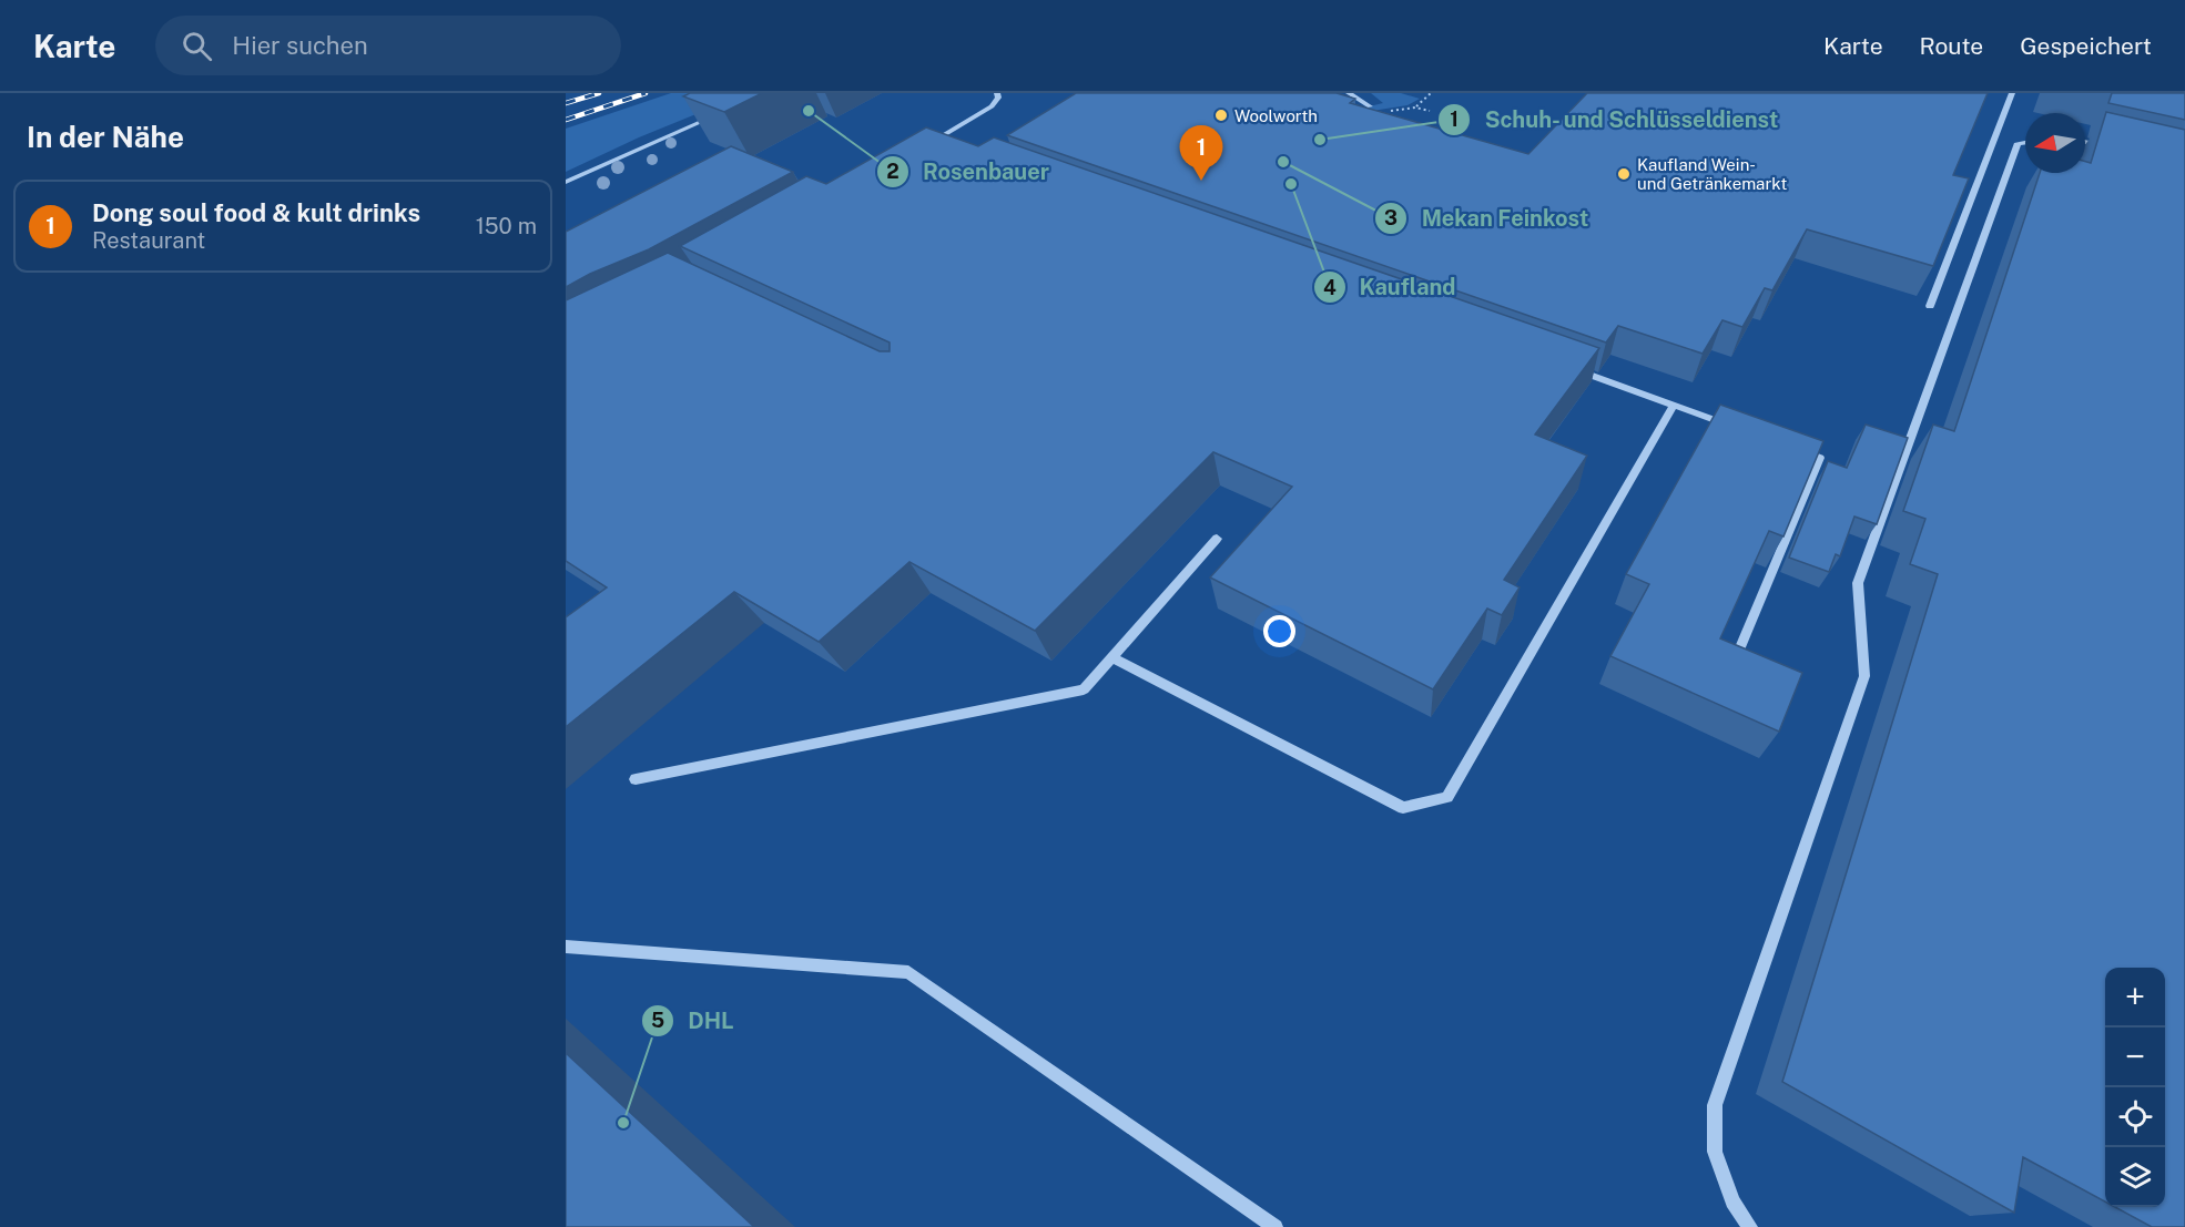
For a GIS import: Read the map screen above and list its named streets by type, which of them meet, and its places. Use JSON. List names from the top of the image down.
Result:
{
  "places": [
    "Rosenbauer",
    "Woolworth",
    "Schuh- und Schlüsseldienst",
    "Mekan Feinkost",
    "Kaufland Wein- und Getränkemarkt",
    "Kaufland",
    "DHL"
  ],
  "north": "left",
  "page": {
    "header": "Karte",
    "search": "Hier suchen",
    "nav": ["Karte", "Route", "Gespeichert"],
    "heading": "In der Nähe",
    "pins": "1",
    "list": [
      {
        "mark": "1",
        "name": "Dong soul food & kult drinks",
        "note": "Restaurant",
        "value": "150 m"
      }
    ],
    "map_buttons": ["+", "−"]
  }
}
